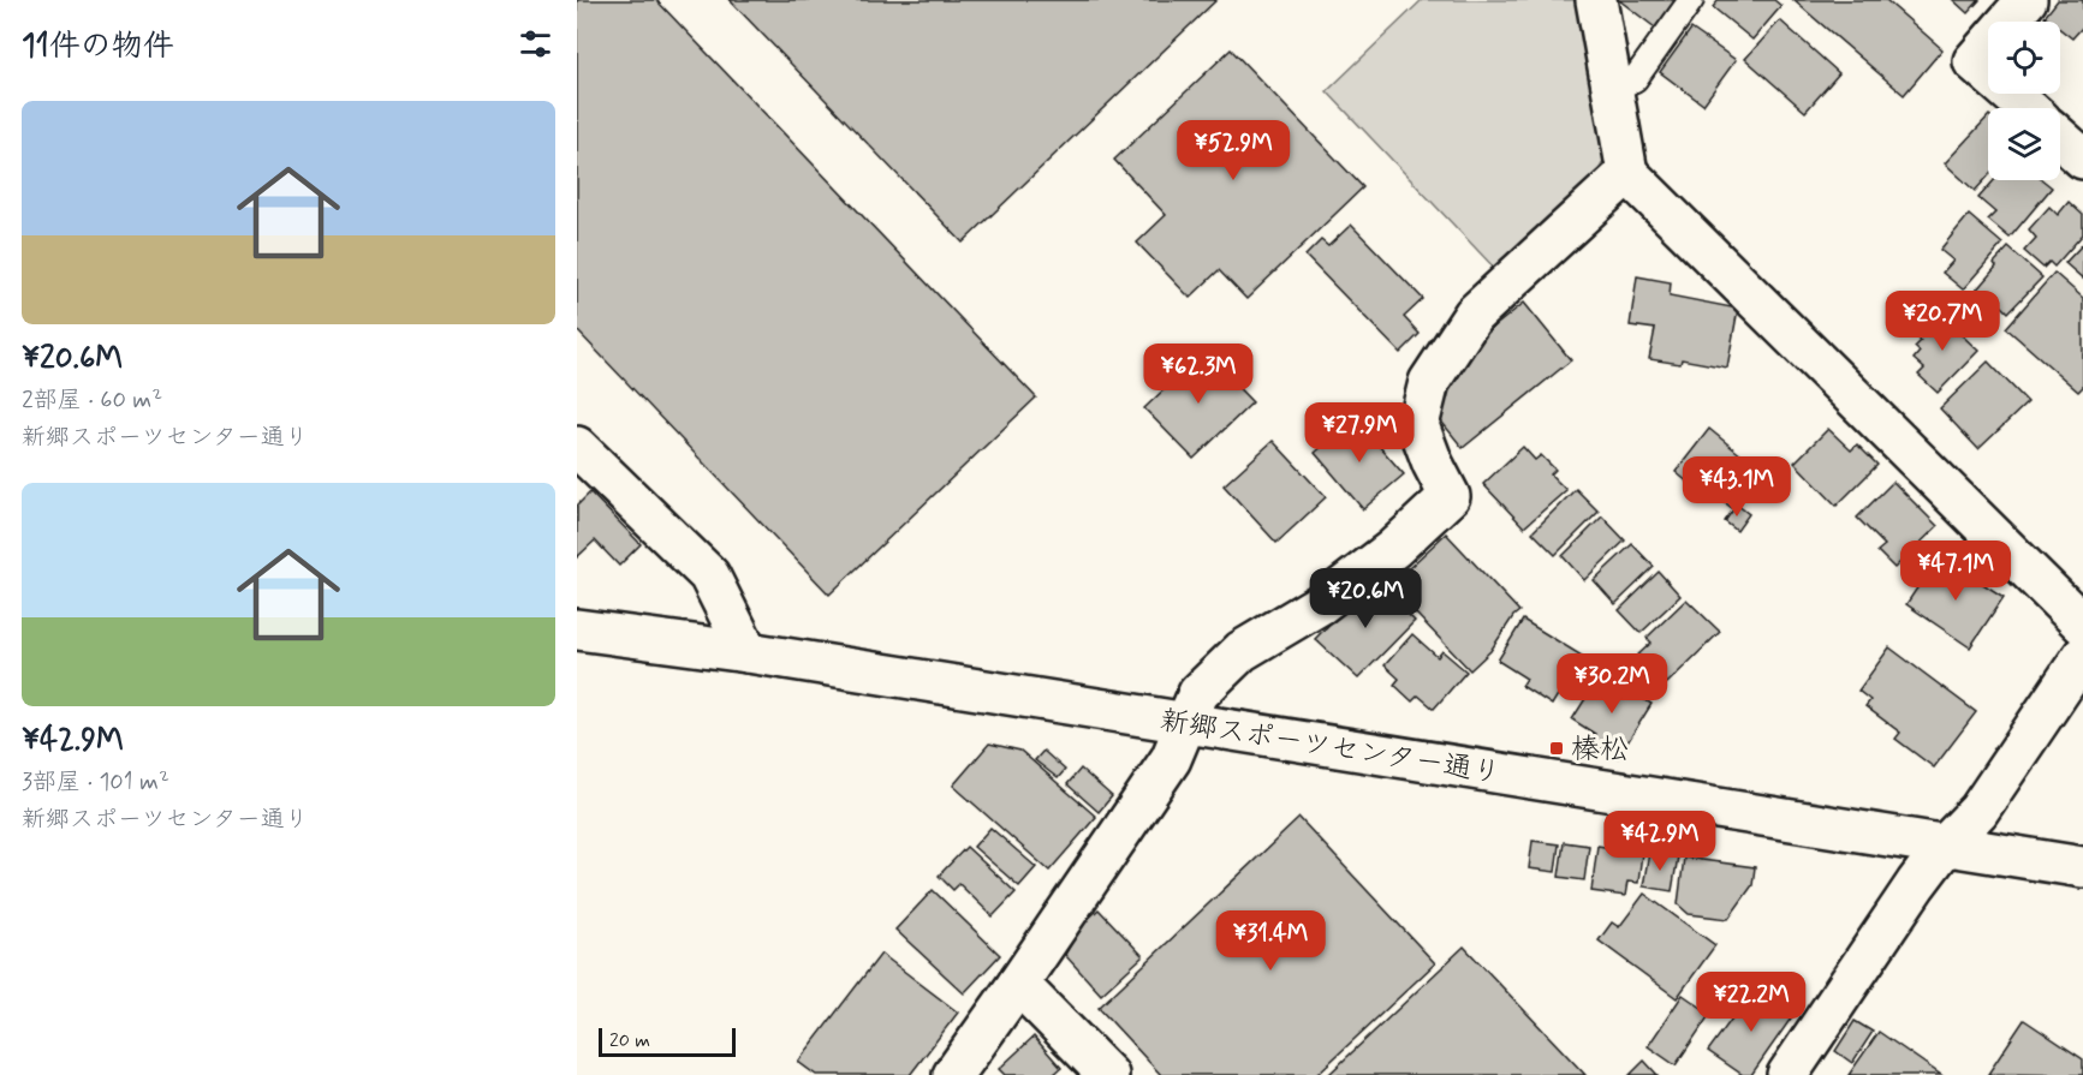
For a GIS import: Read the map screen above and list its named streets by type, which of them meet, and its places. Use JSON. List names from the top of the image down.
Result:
{
  "streets": {
    "street": ["新郷スポーツセンター通り"]
  },
  "places": {
    "transit": ["榛松"]
  },
  "scale_bar": "20 m",
  "page": {
    "heading": "11件の物件",
    "list": [
      {
        "name": "¥20.6M",
        "note": "2部屋 · 60 m² · 新郷スポーツセンター通り"
      },
      {
        "name": "¥42.9M",
        "note": "3部屋 · 101 m² · 新郷スポーツセンター通り"
      }
    ],
    "price": [
      "¥52.9M",
      "¥20.7M",
      "¥62.3M",
      "¥27.9M",
      "¥43.1M",
      "¥47.1M",
      "¥20.6M",
      "¥30.2M",
      "¥42.9M",
      "¥31.4M",
      "¥22.2M"
    ],
    "scale": "20 m"
  }
}
